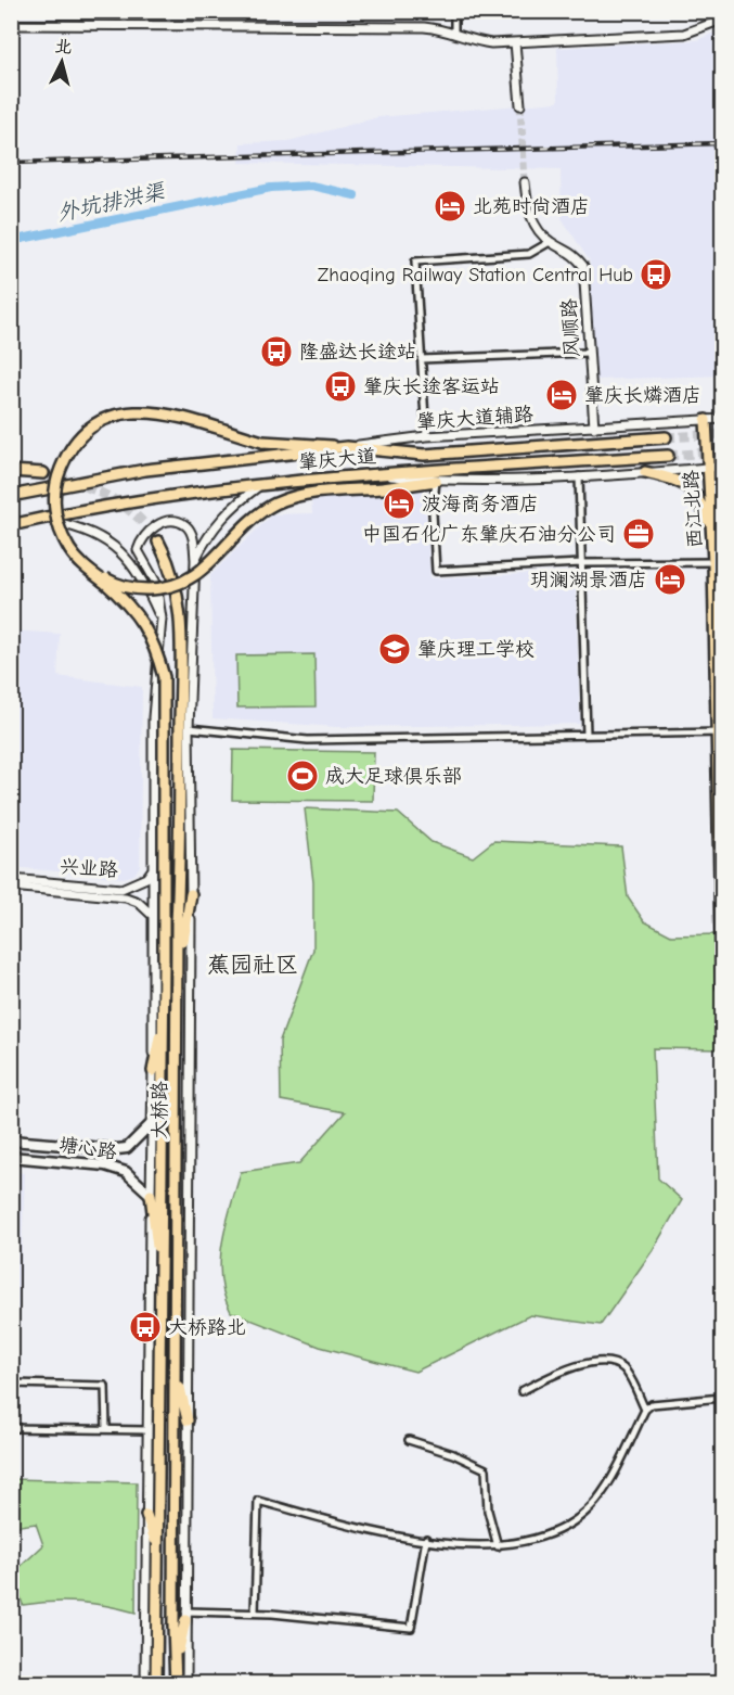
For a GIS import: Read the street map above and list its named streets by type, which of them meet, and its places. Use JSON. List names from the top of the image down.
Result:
{
  "streets": {
    "main road": [
      "肇庆大道",
      "西江北路",
      "大桥路",
      "塘心路"
    ],
    "street": ["风顺路", "肇庆大道辅路", "兴业路"]
  },
  "crossings": [
    ["风顺路", "肇庆大道辅路"],
    ["肇庆大道辅路", "肇庆大道"],
    ["肇庆大道辅路", "西江北路"]
  ],
  "districts": ["蕉园社区"],
  "water": ["外坑排洪渠"],
  "places": {
    "hotel": [
      "北苑时尚酒店",
      "肇庆长燐酒店",
      "波海商务酒店",
      "玥澜湖景酒店"
    ],
    "bus stop": [
      "Zhaoqing Railway Station Central Hub",
      "隆盛达长途站",
      "肇庆长途客运站",
      "大桥路北"
    ],
    "office": ["中国石化广东肇庆石油分公司"],
    "school or university": ["肇庆理工学校"],
    "sports": ["成大足球俱乐部"]
  },
  "north": "top"
}
